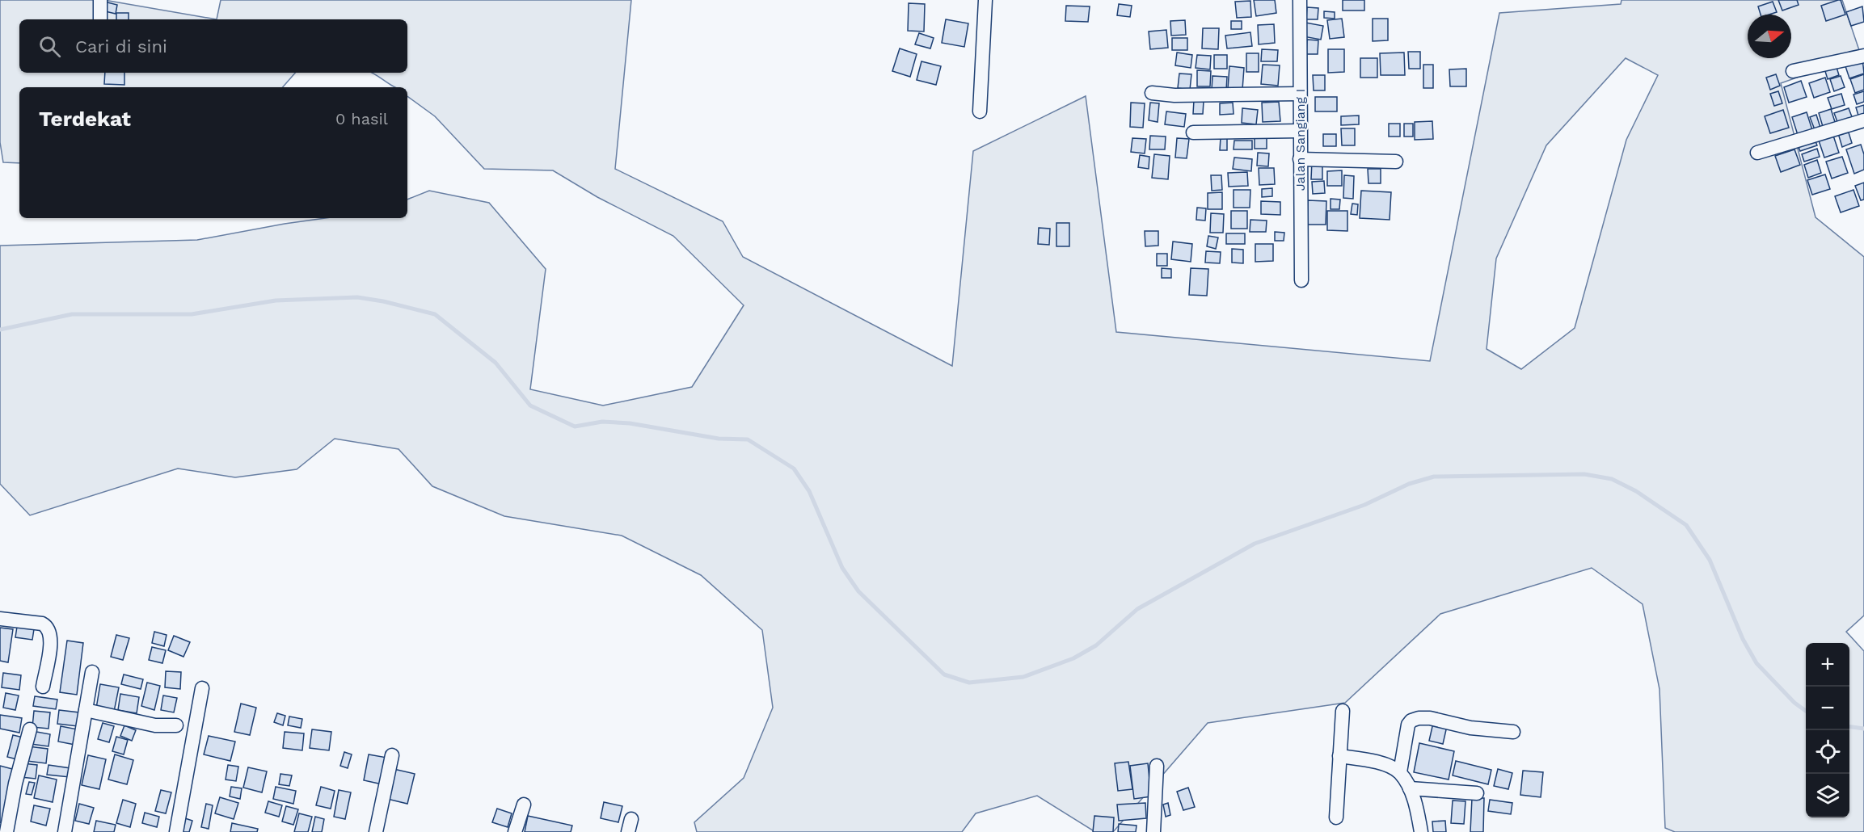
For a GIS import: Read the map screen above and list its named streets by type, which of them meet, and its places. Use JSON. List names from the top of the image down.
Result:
{
  "streets": {
    "street": ["Jalan Sangiang I"]
  },
  "north": "right",
  "page": {
    "search": "Cari di sini",
    "heading": ["Terdekat", "0 hasil"],
    "map_buttons": ["+", "−"]
  }
}
